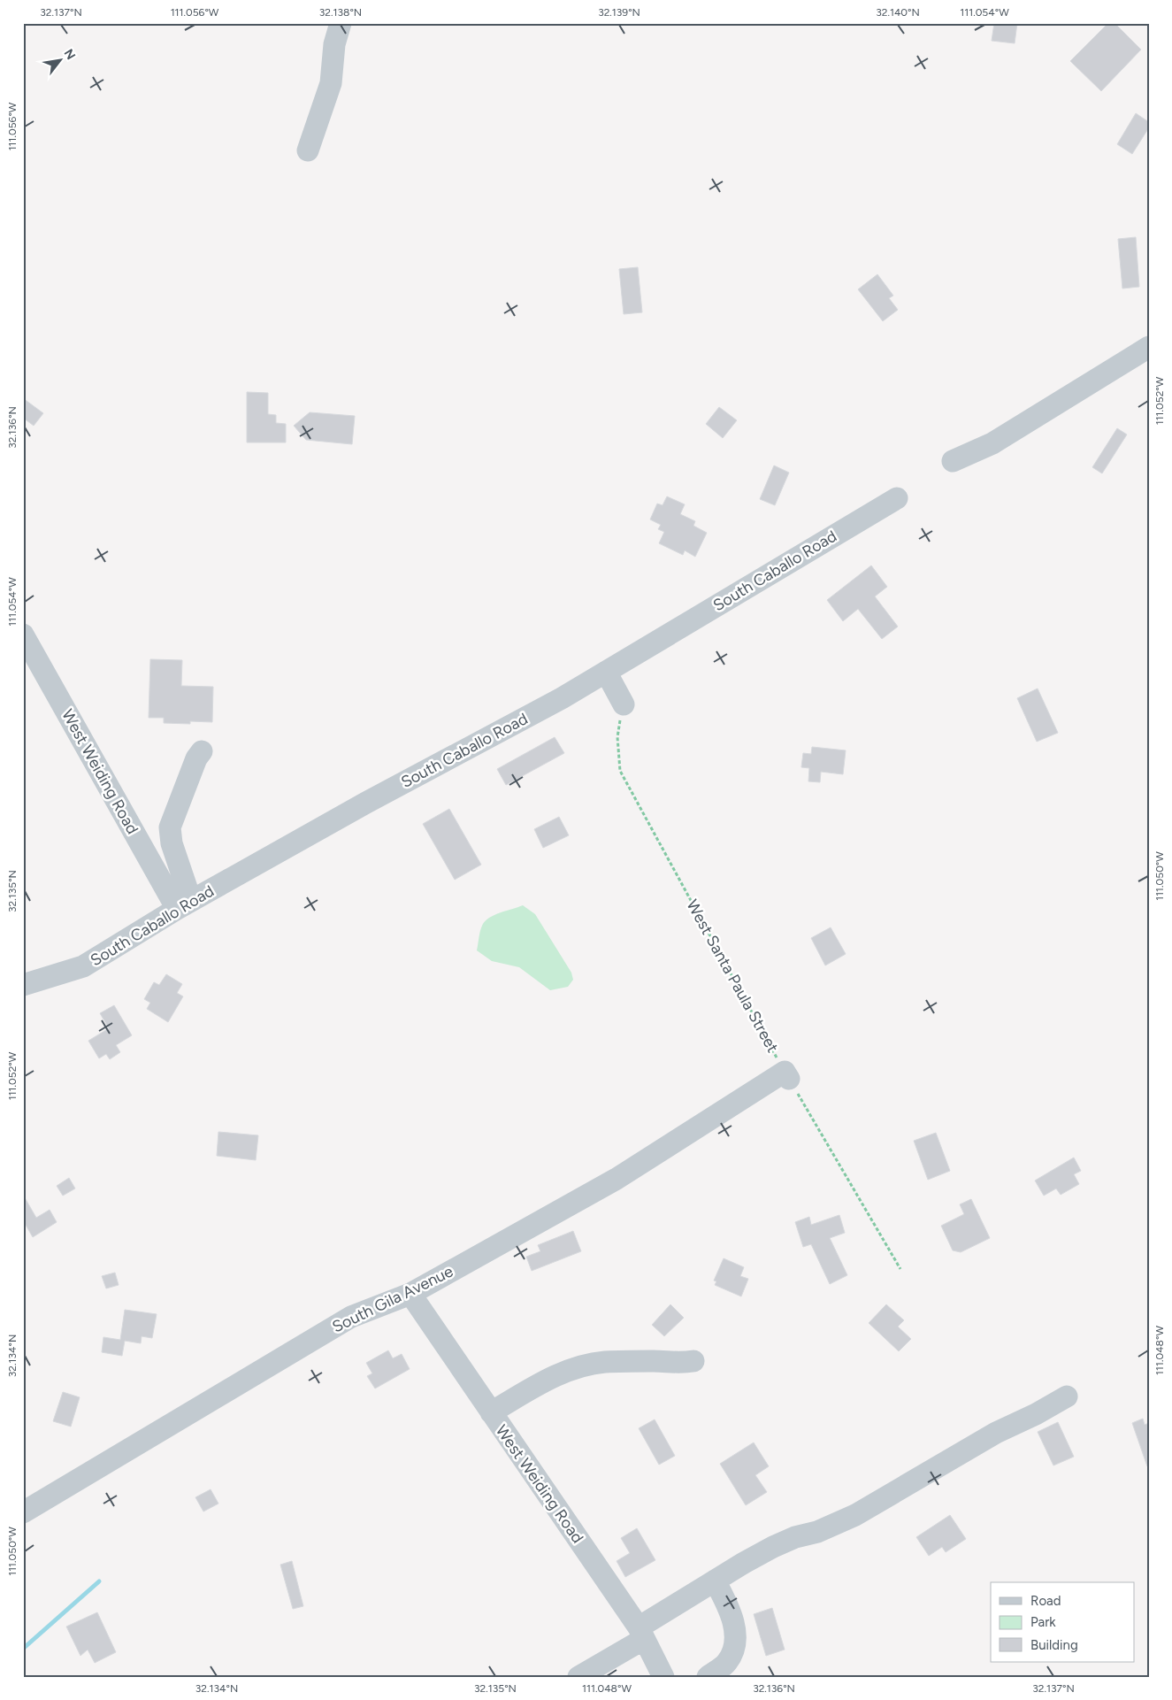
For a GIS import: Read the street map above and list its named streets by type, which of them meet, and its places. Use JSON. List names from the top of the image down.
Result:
{
  "streets": {
    "street": ["South Caballo Road", "West Weiding Road", "South Gila Avenue"],
    "path": ["West Santa Paula Street"]
  },
  "crossings": [
    ["South Caballo Road", "West Weiding Road"],
    ["West Weiding Road", "South Gila Avenue"],
    ["West Santa Paula Street", "South Gila Avenue"]
  ],
  "legend": ["Road", "Park", "Building"],
  "north": "top right",
  "coordinates": [
    "32.137°N",
    "111.056°W",
    "32.138°N",
    "32.139°N",
    "32.140°N",
    "111.054°W",
    "111.052°W",
    "32.136°N",
    "111.050°W",
    "32.135°N",
    "111.048°W",
    "32.134°N"
  ]
}
